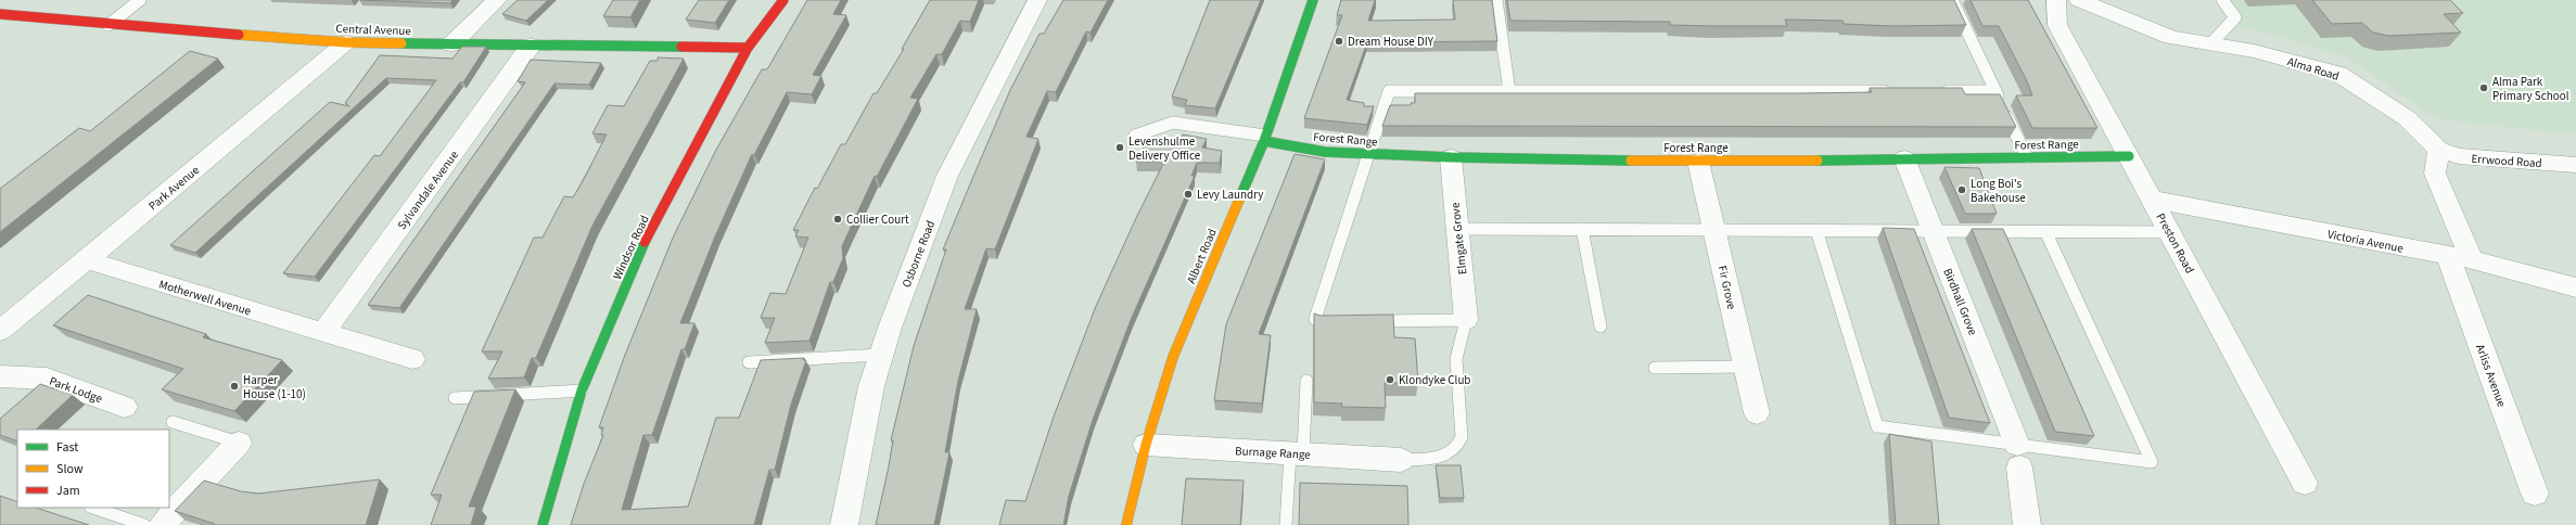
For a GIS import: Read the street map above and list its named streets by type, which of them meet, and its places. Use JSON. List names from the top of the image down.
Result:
{
  "streets": {
    "street": [
      "Central Avenue",
      "Alma Road",
      "Forest Range",
      "Errwood Road",
      "Park Avenue",
      "Sylvandale Avenue",
      "Elmgate Grove",
      "Victoria Avenue",
      "Preston Road",
      "Windsor Road",
      "Osborne Road",
      "Albert Road",
      "Fir Grove",
      "Motherwell Avenue",
      "Birdhall Grove",
      "Arliss Avenue",
      "Park Lodge",
      "Burnage Range"
    ]
  },
  "crossings": [
    ["Central Avenue", "Park Avenue"],
    ["Central Avenue", "Sylvandale Avenue"],
    ["Central Avenue", "Windsor Road"],
    ["Alma Road", "Errwood Road"],
    ["Forest Range", "Elmgate Grove"],
    ["Forest Range", "Preston Road"],
    ["Forest Range", "Albert Road"],
    ["Forest Range", "Fir Grove"],
    ["Forest Range", "Birdhall Grove"],
    ["Park Avenue", "Motherwell Avenue"],
    ["Sylvandale Avenue", "Motherwell Avenue"],
    ["Victoria Avenue", "Preston Road"],
    ["Victoria Avenue", "Arliss Avenue"],
    ["Albert Road", "Burnage Range"]
  ],
  "places": [
    "Dream House DIY",
    "Alma Park Primary School",
    "Levenshulme Delivery Office",
    "Long Boi's Bakehouse",
    "Levy Laundry",
    "Collier Court",
    "Klondyke Club",
    "Harper House (1-10)"
  ],
  "legend": ["Fast", "Slow", "Jam"]
}
